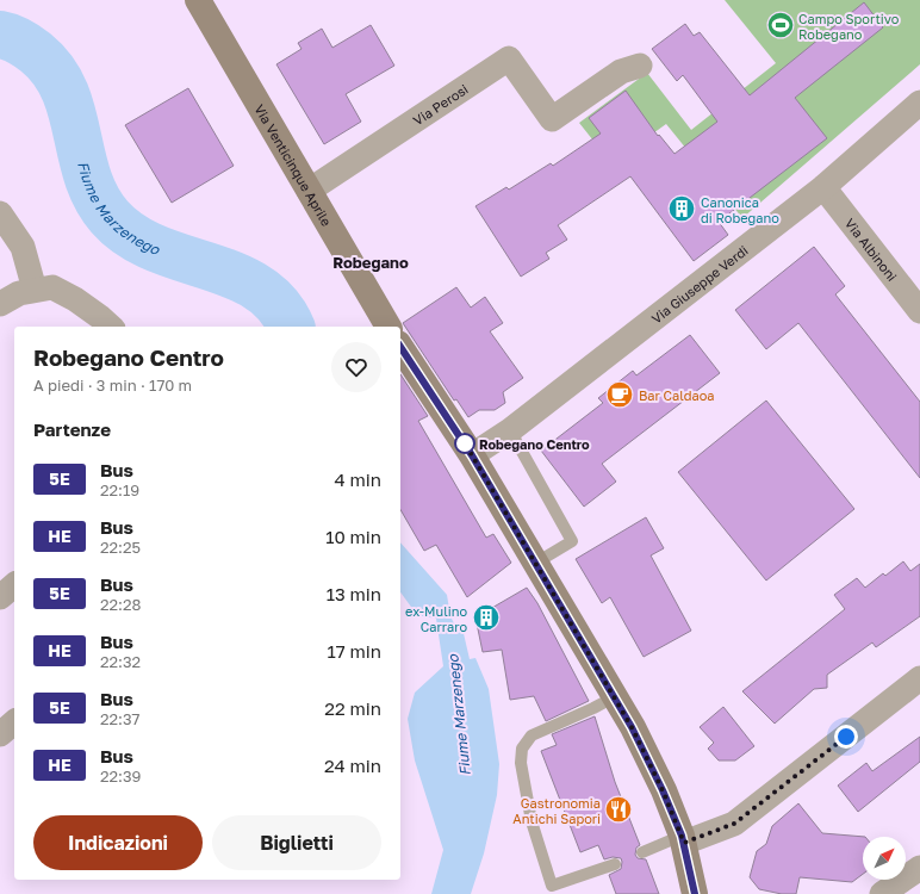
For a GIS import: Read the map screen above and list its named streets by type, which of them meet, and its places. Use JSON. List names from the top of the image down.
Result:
{
  "streets": {
    "main road": ["Via Venticinque Aprile"],
    "street": ["Via Perosi", "Via Albinoni", "Via Giuseppe Verdi"]
  },
  "crossings": [
    ["Via Perosi", "Via Venticinque Aprile"],
    ["Via Albinoni", "Via Giuseppe Verdi"]
  ],
  "districts": ["Robegano"],
  "water": ["Fiume Marzenego"],
  "places": {
    "sports": ["Campo Sportivo Robegano"],
    "building": ["Canonica di Robegano", "ex-Mulino Carraro"],
    "cafe": ["Bar Caldaoa"],
    "other": ["Robegano Centro"],
    "restaurant": ["Gastronomia Antichi Sapori"]
  },
  "lines": ["bus line 5E"],
  "north": "top right",
  "page": {
    "heading": [
      ["Robegano Centro", "A piedi · 3 min · 170 m"],
      "Partenze"
    ],
    "list": [
      {
        "mark": "5E",
        "name": "Bus",
        "note": "22:19",
        "value": "4 min"
      },
      {
        "mark": "HE",
        "name": "Bus",
        "note": "22:25",
        "value": "10 min"
      },
      {
        "mark": "5E",
        "name": "Bus",
        "note": "22:28",
        "value": "13 min"
      },
      {
        "mark": "HE",
        "name": "Bus",
        "note": "22:32",
        "value": "17 min"
      },
      {
        "mark": "5E",
        "name": "Bus",
        "note": "22:37",
        "value": "22 min"
      },
      {
        "mark": "HE",
        "name": "Bus",
        "note": "22:39",
        "value": "24 min"
      }
    ],
    "buttons": ["Indicazioni", "Biglietti"]
  }
}
